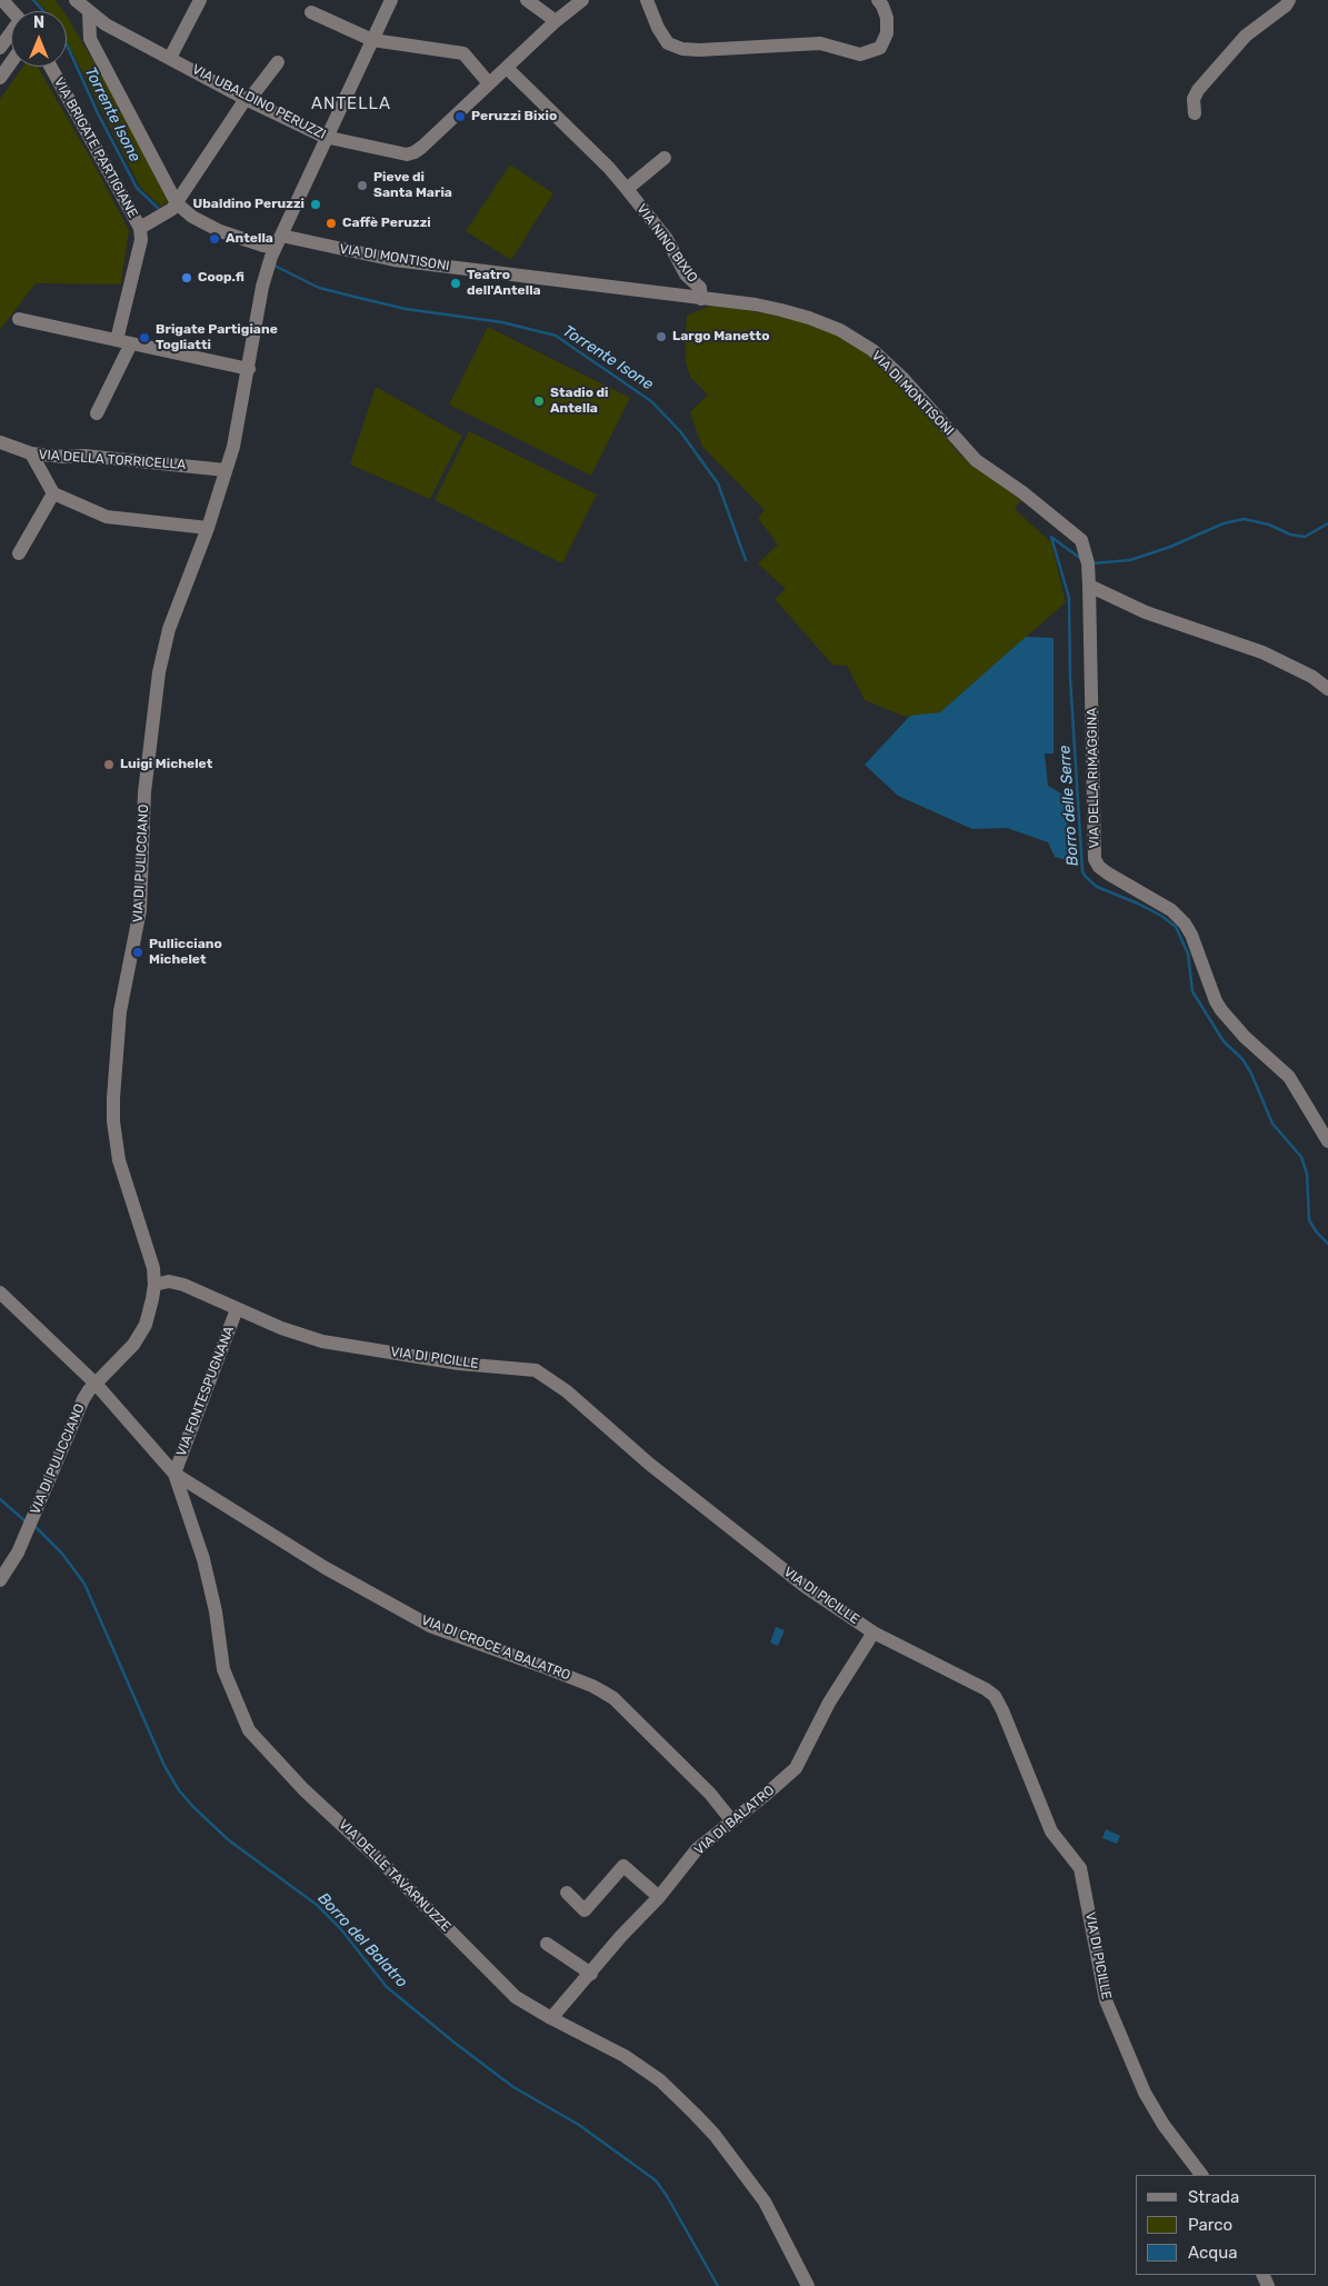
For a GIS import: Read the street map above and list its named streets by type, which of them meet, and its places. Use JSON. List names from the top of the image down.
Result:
{
  "streets": {
    "street": [
      "VIA UBALDINO PERUZZI",
      "VIA BRIGATE PARTIGIANE",
      "VIA NINO BIXIO",
      "VIA DI MONTISONI",
      "VIA DELLA TORRICELLA",
      "VIA DELLA RIMAGGINA",
      "VIA DI PULICCIANO",
      "VIA DI PICILLE",
      "VIA FONTESPUGNANA",
      "VIA DI CROCE A BALATRO",
      "VIA DI BALATRO",
      "VIA DELLE TAVARNUZZE"
    ]
  },
  "crossings": [
    ["VIA UBALDINO PERUZZI", "VIA NINO BIXIO"],
    ["VIA UBALDINO PERUZZI", "VIA DI PULICCIANO"],
    ["VIA NINO BIXIO", "VIA DI MONTISONI"],
    ["VIA DI MONTISONI", "VIA DELLA RIMAGGINA"],
    ["VIA DI MONTISONI", "VIA DI PULICCIANO"],
    ["VIA DELLA TORRICELLA", "VIA DI PULICCIANO"],
    ["VIA DI PULICCIANO", "VIA DI PICILLE"],
    ["VIA DI PULICCIANO", "VIA DELLE TAVARNUZZE"],
    ["VIA DI PICILLE", "VIA FONTESPUGNANA"],
    ["VIA DI PICILLE", "VIA DI BALATRO"],
    ["VIA FONTESPUGNANA", "VIA DI CROCE A BALATRO"],
    ["VIA FONTESPUGNANA", "VIA DELLE TAVARNUZZE"],
    ["VIA DI CROCE A BALATRO", "VIA DI BALATRO"],
    ["VIA DI CROCE A BALATRO", "VIA DELLE TAVARNUZZE"],
    ["VIA DI BALATRO", "VIA DELLE TAVARNUZZE"]
  ],
  "districts": ["ANTELLA"],
  "water": ["Torrente Isone", "Borro delle Serre", "Borro del Balatro"],
  "places": [
    "Peruzzi Bixio",
    "Pieve di Santa Maria",
    "Ubaldino Peruzzi",
    "Caffè Peruzzi",
    "Antella",
    "Coop.fi",
    "Teatro dell'Antella",
    "Largo Manetto",
    "Brigate Partigiane Togliatti",
    "Stadio di Antella",
    "Luigi Michelet",
    "Pullicciano Michelet"
  ],
  "legend": ["Strada", "Parco", "Acqua"],
  "north": "top"
}
